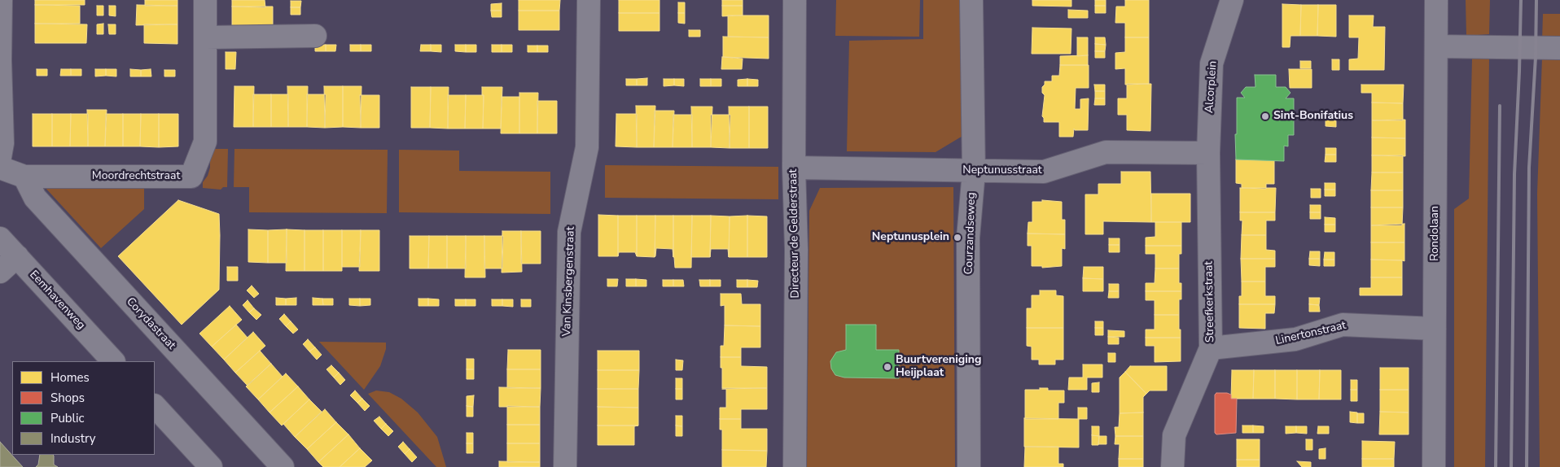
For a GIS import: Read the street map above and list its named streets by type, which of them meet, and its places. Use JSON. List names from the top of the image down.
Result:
{
  "streets": {
    "street": [
      "Alcorplein",
      "Neptunusstraat",
      "Moordrechtstraat",
      "Directeur de Gelderstraat",
      "Courzandseweg",
      "Rondolaan",
      "Van Kinsbergenstraat",
      "Eemhavenweg",
      "Streefkerkstraat",
      "Corydastraat",
      "Linertonstraat"
    ]
  },
  "crossings": [
    ["Alcorplein", "Neptunusstraat"],
    ["Alcorplein", "Streefkerkstraat"],
    ["Neptunusstraat", "Directeur de Gelderstraat"],
    ["Neptunusstraat", "Courzandseweg"],
    ["Neptunusstraat", "Streefkerkstraat"],
    ["Moordrechtstraat", "Corydastraat"],
    ["Rondolaan", "Linertonstraat"],
    ["Streefkerkstraat", "Linertonstraat"]
  ],
  "places": ["Sint-Bonifatius", "Neptunusplein", "Buurtvereniging Heijplaat"],
  "legend": [
    "Homes",
    "Shops",
    "Public",
    "Industry"
  ]
}
